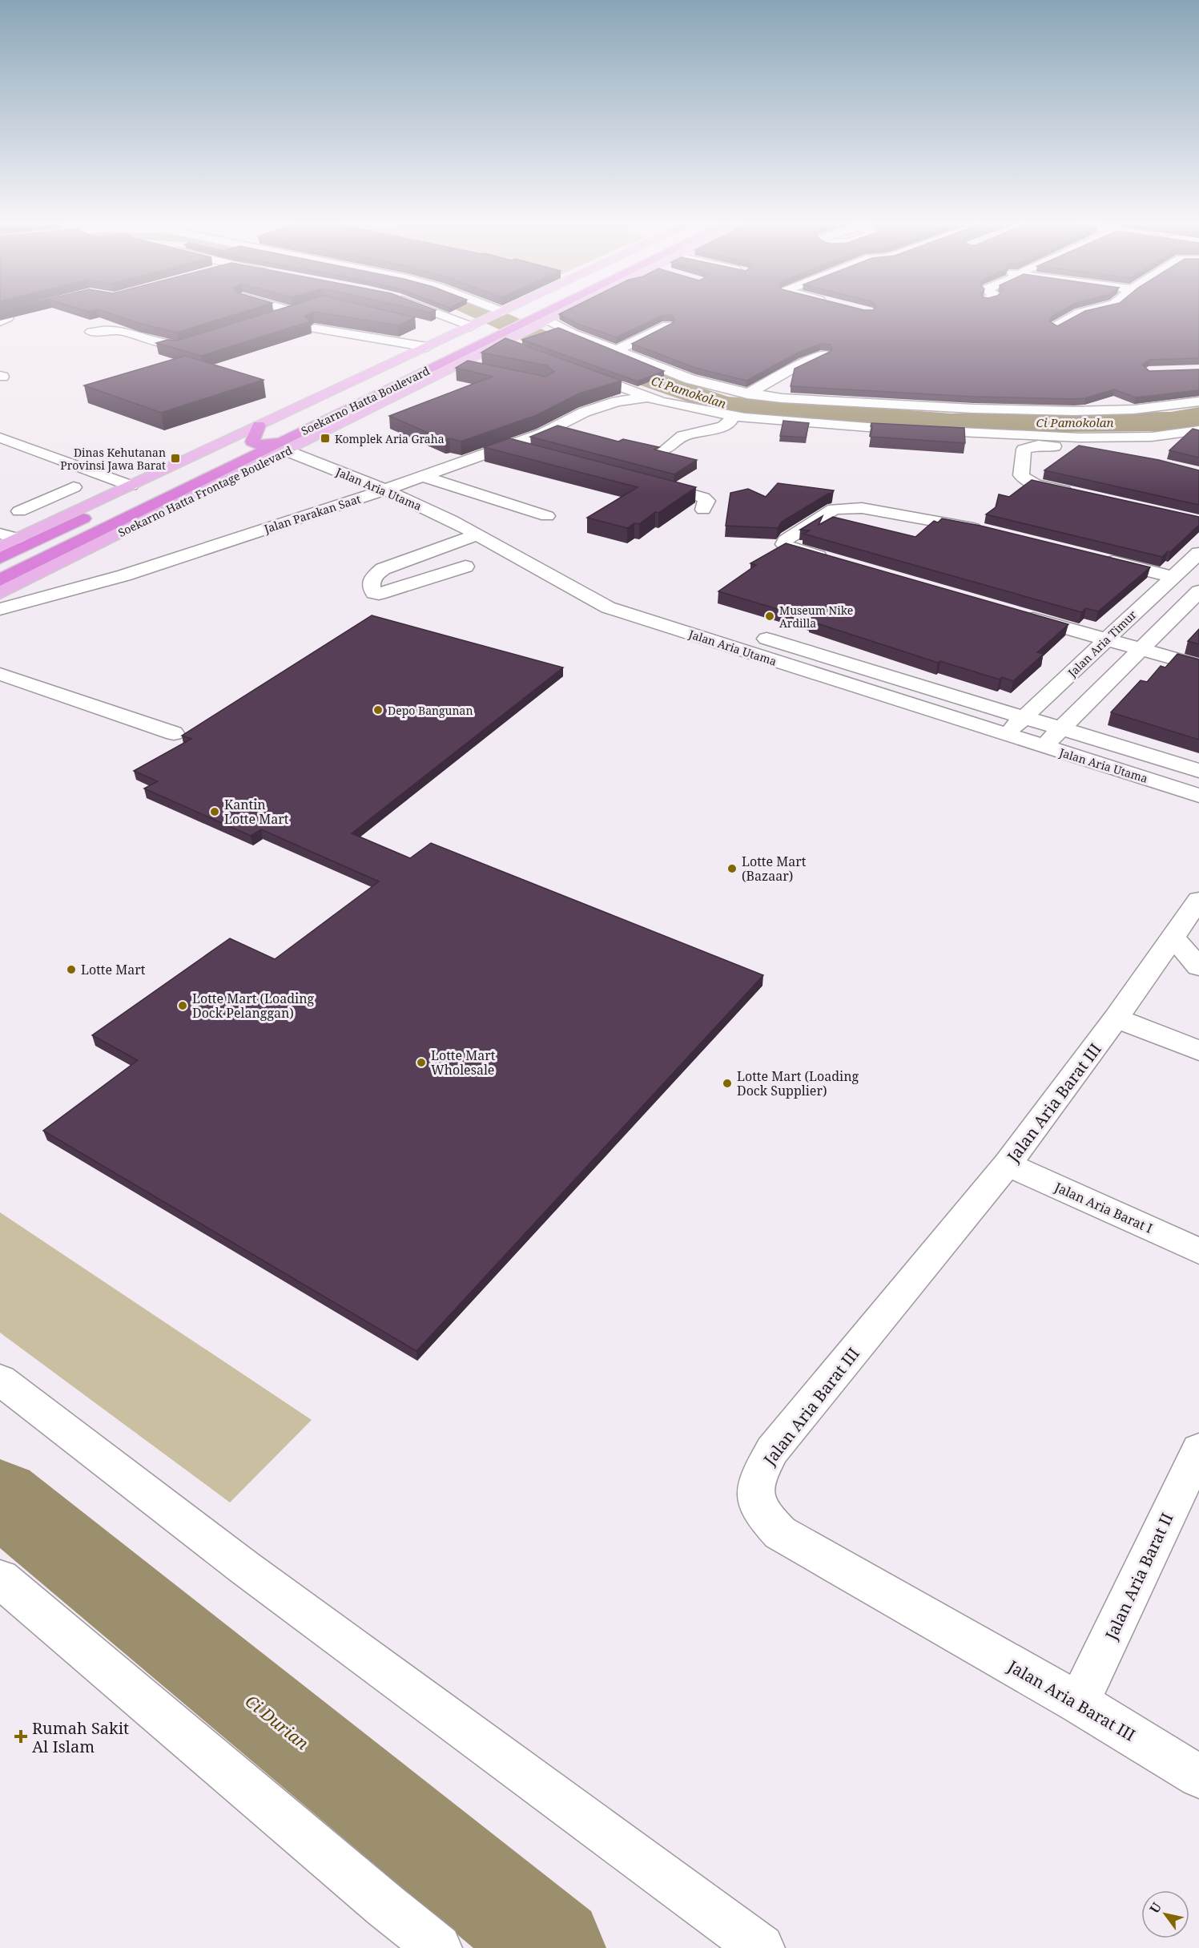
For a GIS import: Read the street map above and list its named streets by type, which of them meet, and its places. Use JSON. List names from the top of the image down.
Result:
{
  "streets": {
    "highway": ["Soekarno Hatta Boulevard"],
    "main road": ["Soekarno Hatta Frontage Boulevard"],
    "street": [
      "Jalan Aria Utama",
      "Jalan Parakan Saat",
      "Jalan Aria Timur",
      "Jalan Aria Barat III",
      "Jalan Aria Barat I",
      "Jalan Aria Barat II"
    ]
  },
  "crossings": [
    ["Soekarno Hatta Boulevard", "Jalan Aria Utama"],
    ["Soekarno Hatta Boulevard", "Soekarno Hatta Frontage Boulevard"],
    ["Jalan Aria Utama", "Soekarno Hatta Frontage Boulevard"],
    ["Jalan Aria Utama", "Jalan Parakan Saat"],
    ["Jalan Aria Utama", "Jalan Aria Timur"],
    ["Jalan Aria Barat III", "Jalan Aria Barat I"],
    ["Jalan Aria Barat III", "Jalan Aria Barat II"]
  ],
  "water": ["Ci Pamokolan", "Ci Durian"],
  "places": {
    "transit": ["Komplek Aria Graha", "Dinas Kehutanan Provinsi Jawa Barat"],
    "other": [
      "Museum Nike Ardilla",
      "Depo Bangunan",
      "Kantin Lotte Mart",
      "Lotte Mart (Bazaar)",
      "Lotte Mart",
      "Lotte Mart (Loading Dock Pelanggan)",
      "Lotte Mart Wholesale",
      "Lotte Mart (Loading Dock Supplier)"
    ],
    "health": ["Rumah Sakit Al Islam"]
  },
  "north": "top left"
}
